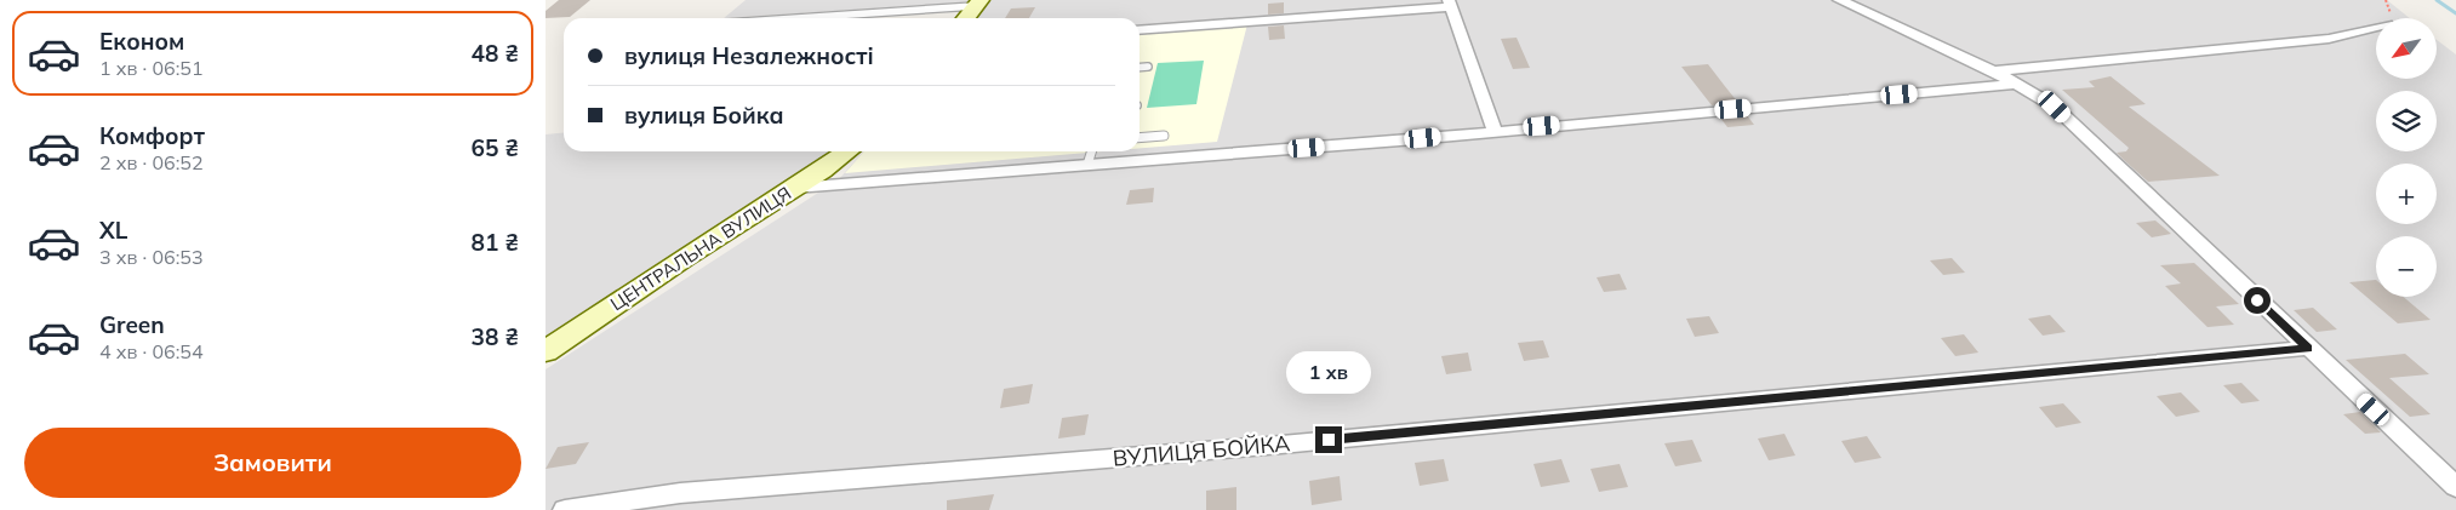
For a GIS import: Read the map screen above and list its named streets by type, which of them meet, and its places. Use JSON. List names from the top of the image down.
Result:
{
  "streets": {
    "street": ["ЦЕНТРАЛЬНА ВУЛИЦЯ", "ВУЛИЦЯ БОЙКА"]
  },
  "north": "bottom left",
  "page": {
    "list": [
      {
        "name": "Економ",
        "note": "1 хв · 06:51",
        "value": "48 ₴"
      },
      {
        "name": "Комфорт",
        "note": "2 хв · 06:52",
        "value": "65 ₴"
      },
      {
        "name": "XL",
        "note": "3 хв · 06:53",
        "value": "81 ₴"
      },
      {
        "name": "Green",
        "note": "4 хв · 06:54",
        "value": "38 ₴"
      }
    ],
    "map_buttons": ["+", "−"],
    "banner": ["вулиця Незалежності", "вулиця Бойка"],
    "bubble": "1 хв",
    "buttons": "Замовити"
  }
}
